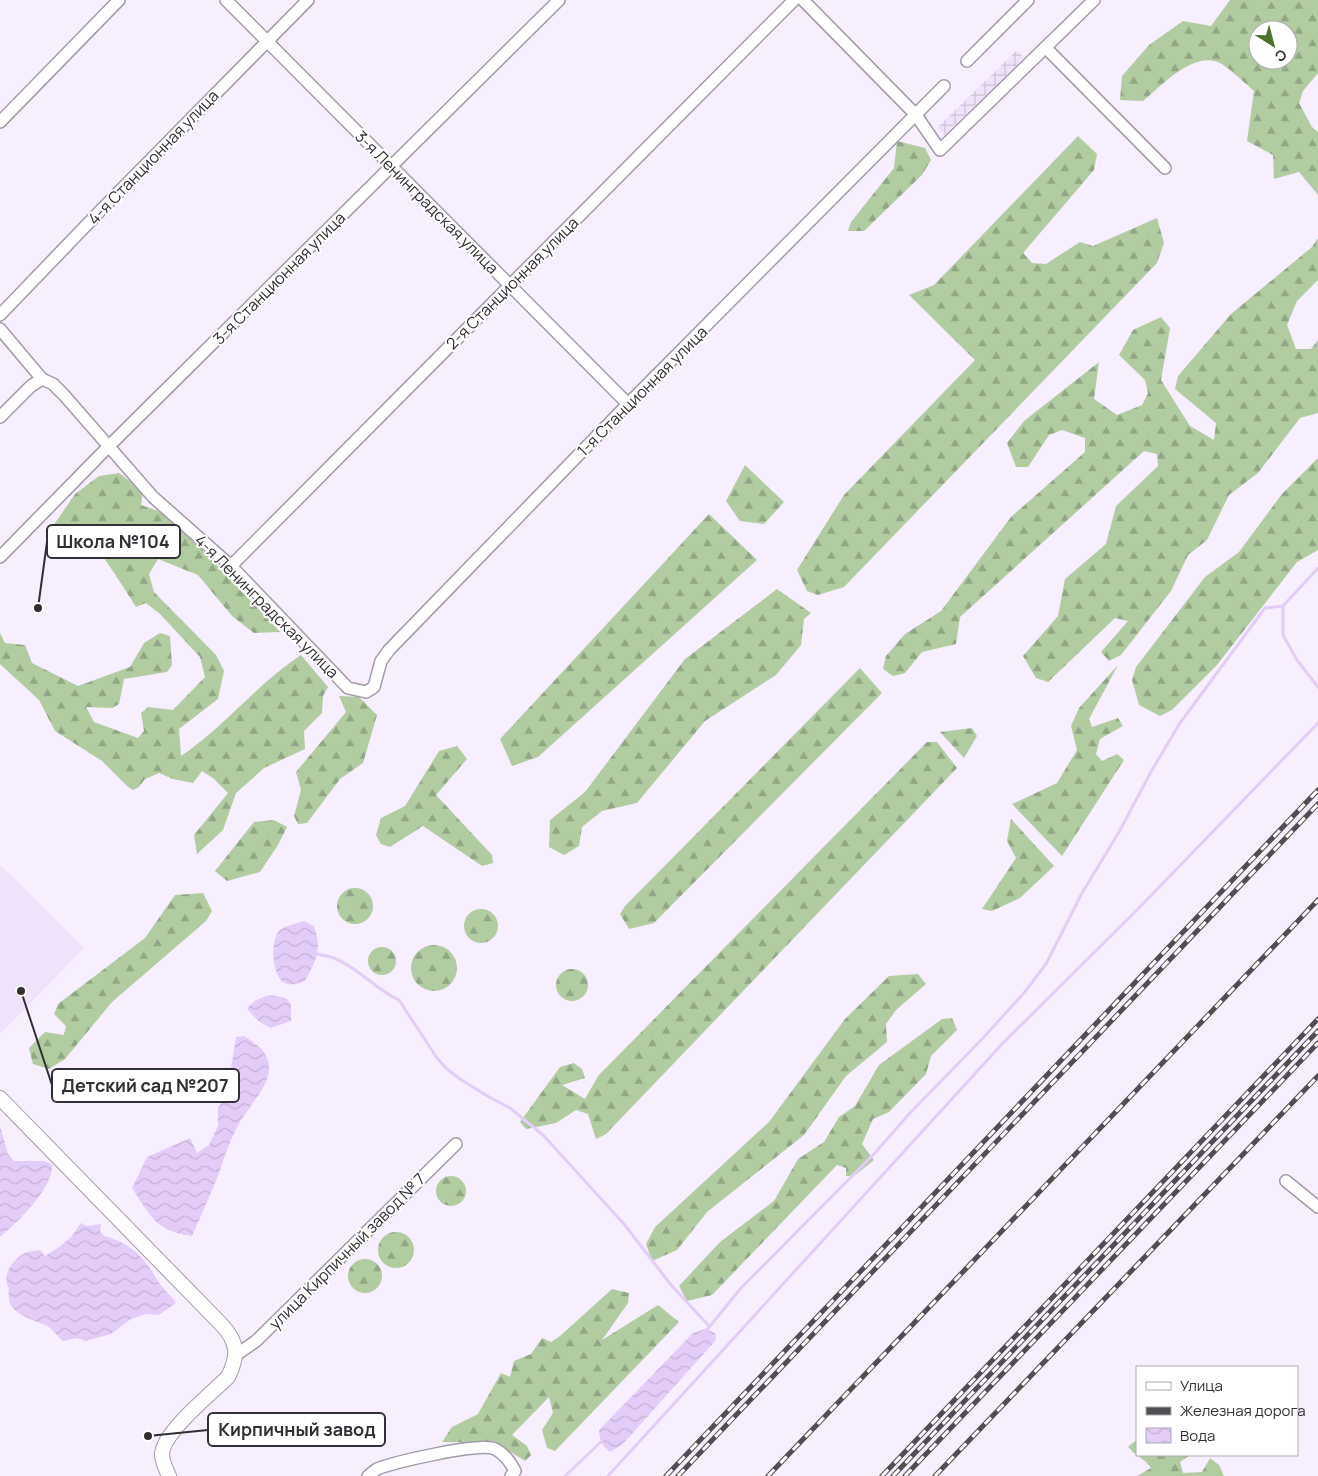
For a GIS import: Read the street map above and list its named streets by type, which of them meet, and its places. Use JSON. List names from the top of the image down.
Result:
{
  "streets": {
    "street": [
      "4-я Станционная улица",
      "3-я Ленинградская улица",
      "3-я Станционная улица",
      "2-я Станционная улица",
      "1-я Станционная улица",
      "4-я Ленинградская улица",
      "улица Кирпичный завод № 7"
    ]
  },
  "crossings": [
    ["4-я Станционная улица", "3-я Ленинградская улица"],
    ["3-я Ленинградская улица", "3-я Станционная улица"],
    ["3-я Ленинградская улица", "2-я Станционная улица"],
    ["3-я Ленинградская улица", "1-я Станционная улица"],
    ["3-я Станционная улица", "4-я Ленинградская улица"],
    ["2-я Станционная улица", "4-я Ленинградская улица"],
    ["1-я Станционная улица", "4-я Ленинградская улица"]
  ],
  "places": ["Школа №104", "Детский сад №207", "Кирпичный завод"],
  "legend": ["Улица", "Железная дорога", "Вода"],
  "north": "bottom right"
}
